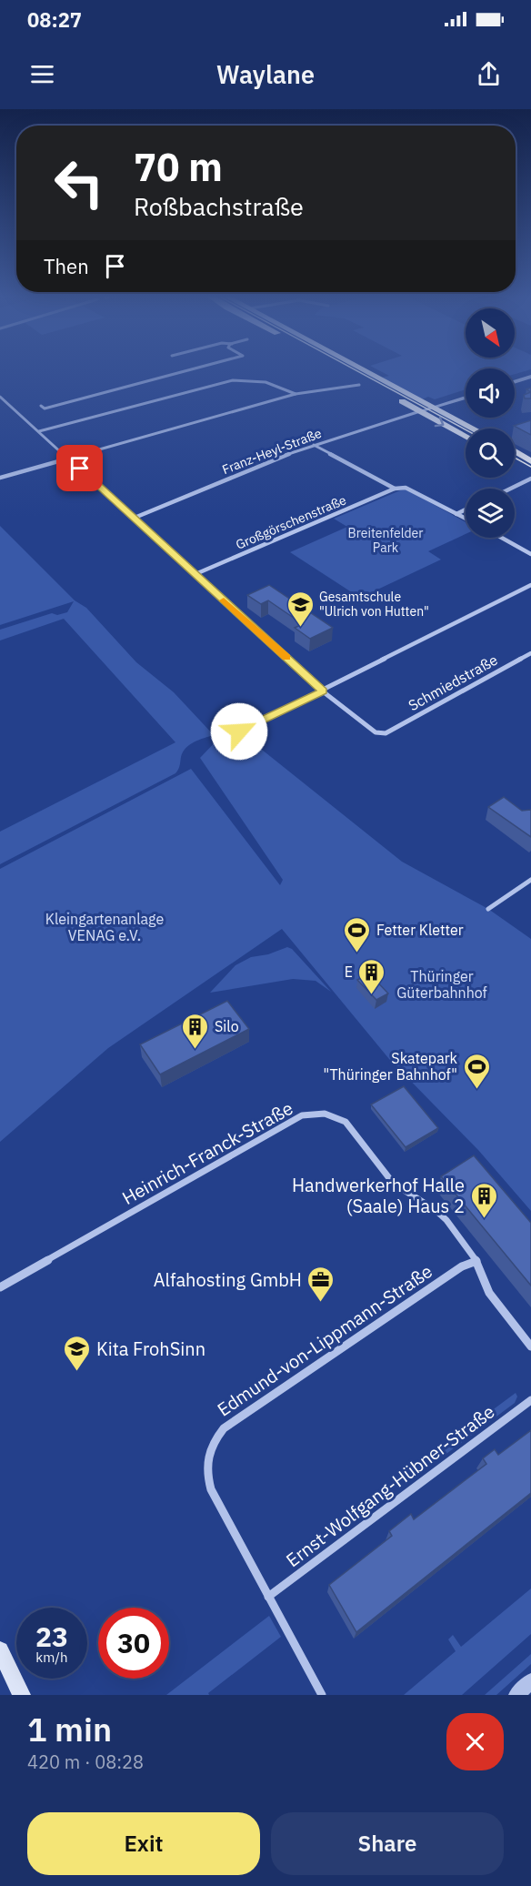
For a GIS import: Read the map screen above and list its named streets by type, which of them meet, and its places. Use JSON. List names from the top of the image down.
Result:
{
  "streets": {
    "street": [
      "Franz-Heyl-Straße",
      "Großgörschenstraße",
      "Schmiedstraße",
      "Heinrich-Franck-Straße",
      "Edmund-von-Lippmann-Straße",
      "Ernst-Wolfgang-Hübner-Straße"
    ]
  },
  "crossings": [
    ["Heinrich-Franck-Straße", "Edmund-von-Lippmann-Straße"],
    ["Edmund-von-Lippmann-Straße", "Ernst-Wolfgang-Hübner-Straße"]
  ],
  "parks": ["Breitenfelder Park", "Kleingartenanlage VENAG e.V.", "Thüringer Güterbahnhof"],
  "places": {
    "school or university": ["Gesamtschule \"Ulrich von Hutten\"", "Kita FrohSinn"],
    "sports": ["Fetter Kletter", "Skatepark \"Thüringer Bahnhof\""],
    "building": ["E", "Silo", "Handwerkerhof Halle (Saale) Haus 2"],
    "office": ["Alfahosting GmbH"]
  },
  "north": "bottom right",
  "page": {
    "status": "08:27",
    "header": "Waylane",
    "turn": ["70 m", "Roßbachstraße"],
    "then": "Then",
    "speed": "23 km/h",
    "limit": "30",
    "heading": ["1 min", "420 m · 08:28"],
    "buttons": ["Exit", "Share"]
  }
}
